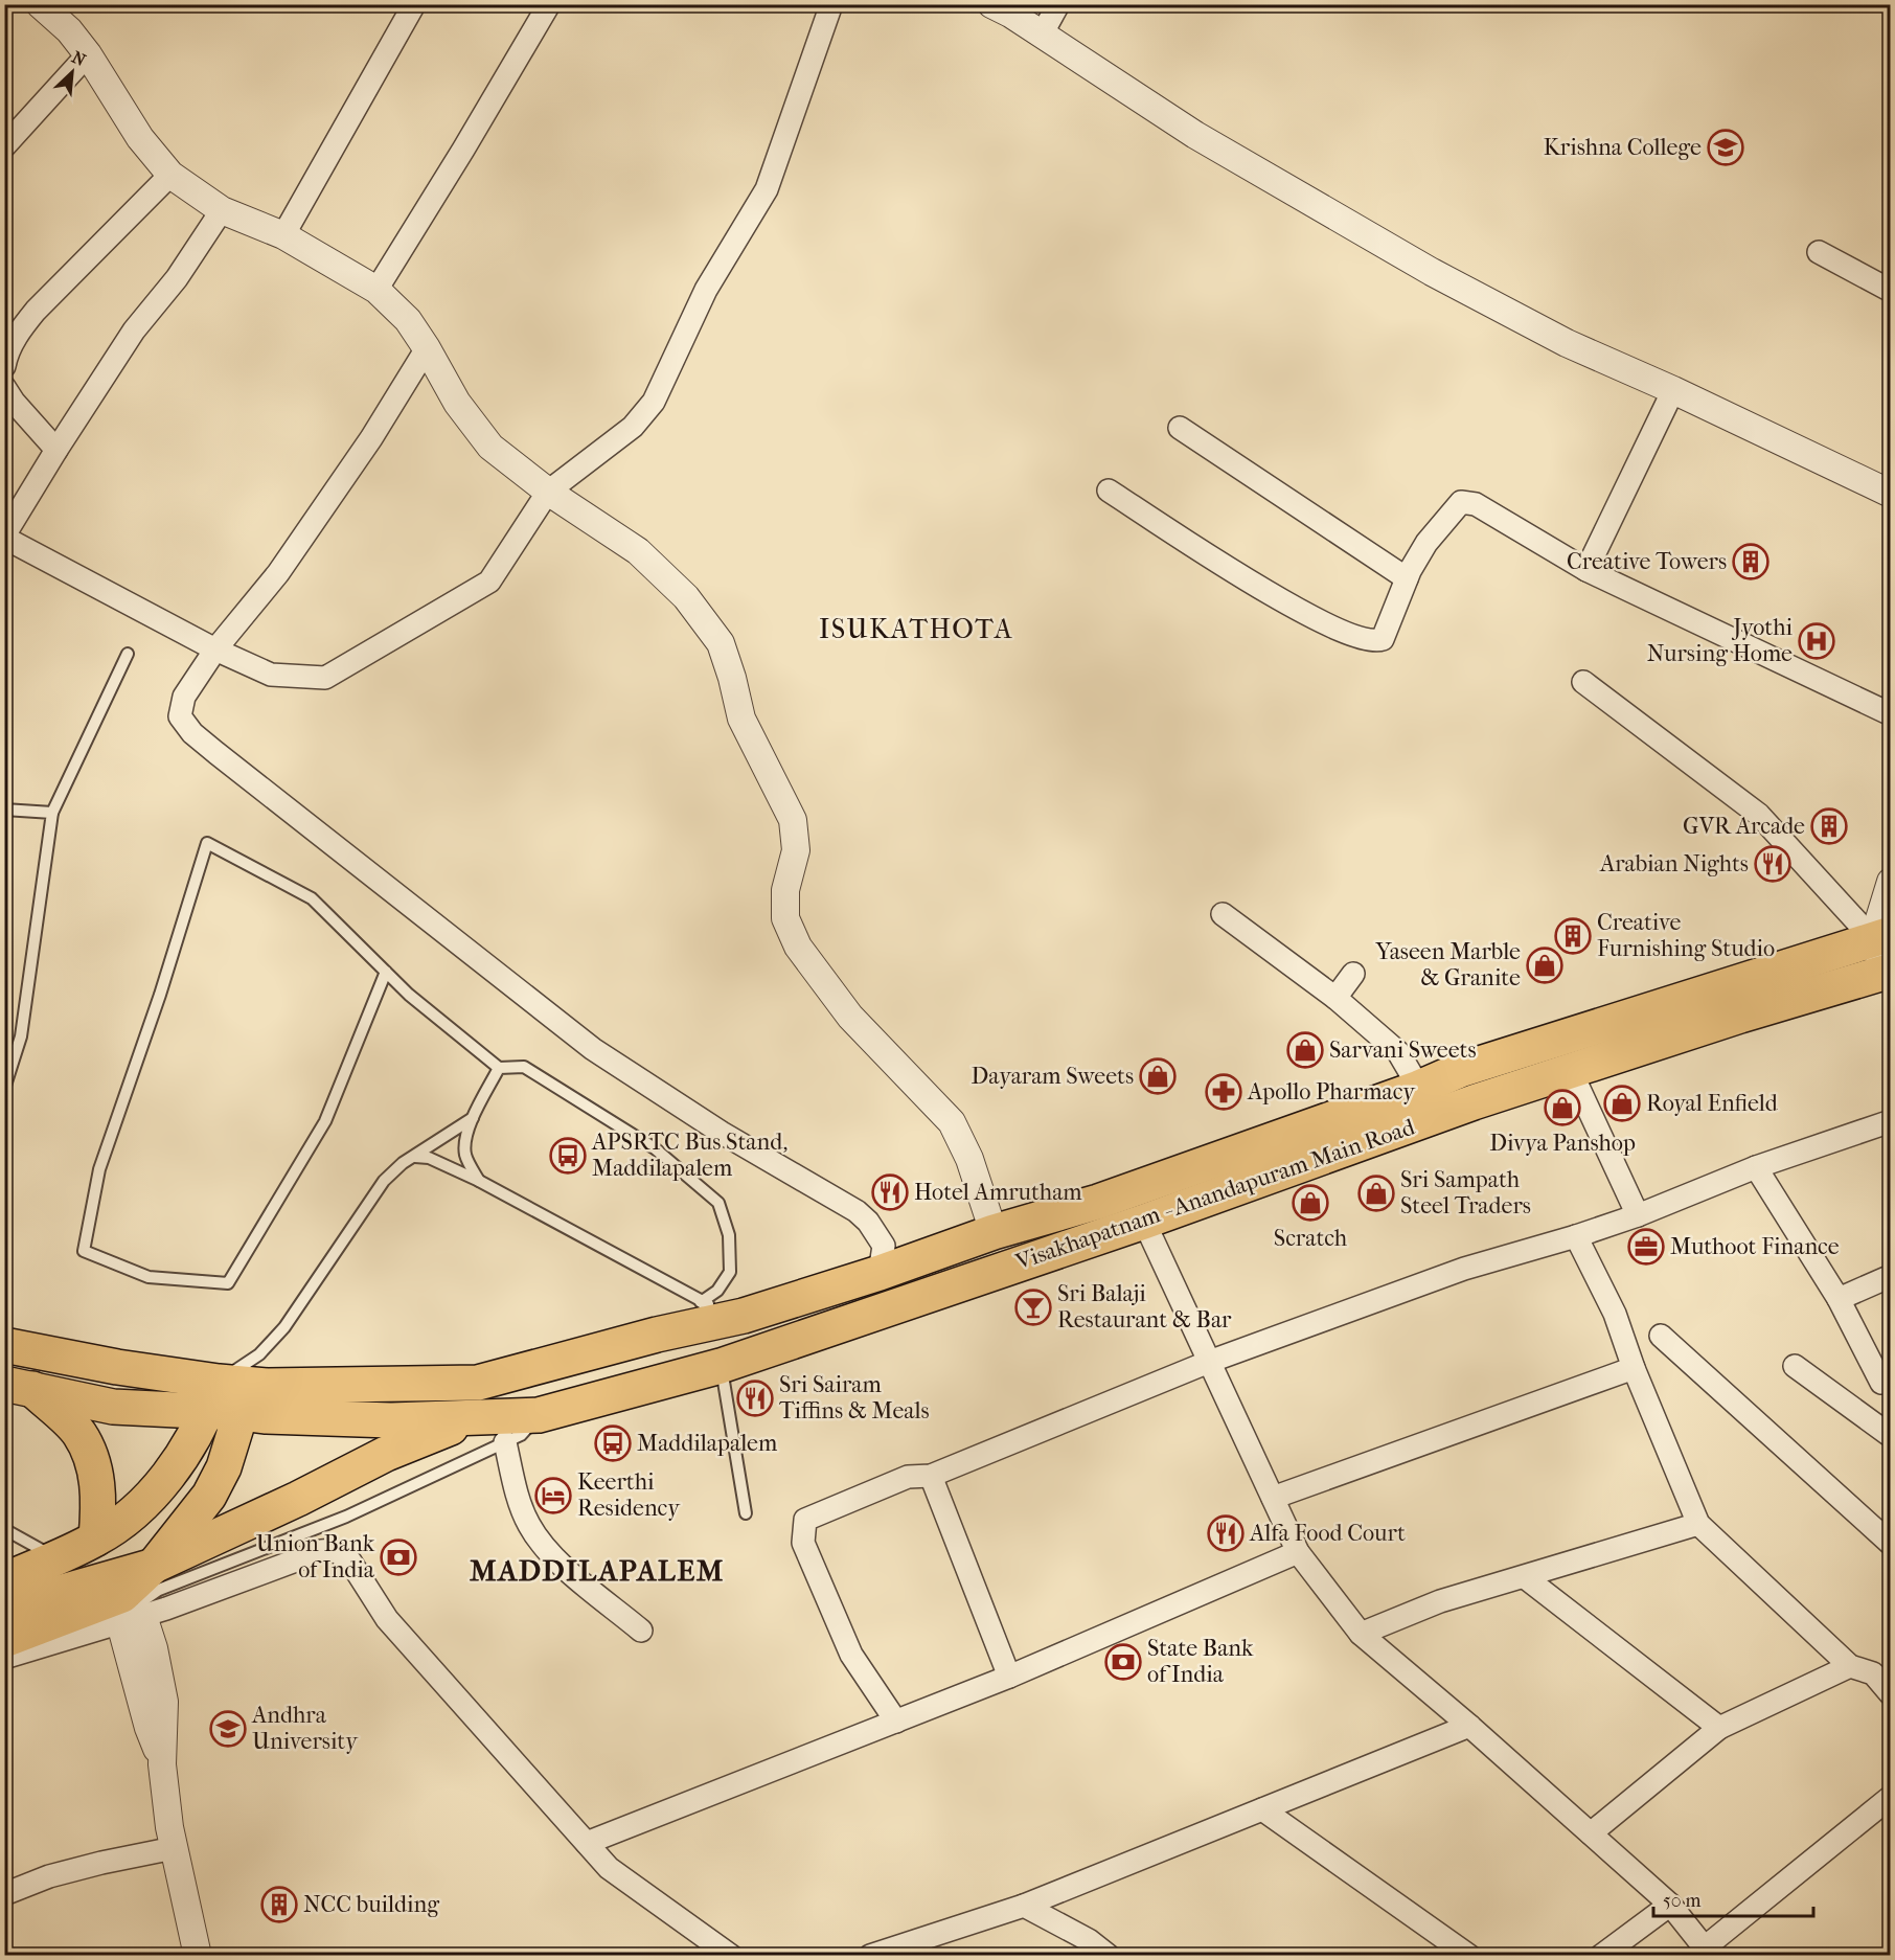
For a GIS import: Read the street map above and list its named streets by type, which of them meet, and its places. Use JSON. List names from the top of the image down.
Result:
{
  "streets": {
    "main road": ["Visakhapatnam - Anandapuram Main Road"]
  },
  "districts": ["ISUKATHOTA", "MADDILAPALEM"],
  "places": {
    "school or university": ["Krishna College", "Andhra University"],
    "building": [
      "Creative Towers",
      "GVR Arcade",
      "Creative Furnishing Studio",
      "NCC building"
    ],
    "hospital": ["Jyothi Nursing Home"],
    "restaurant": [
      "Arabian Nights",
      "Hotel Amrutham",
      "Sri Sairam Tiffins & Meals",
      "Alfa Food Court"
    ],
    "shop": [
      "Yaseen Marble & Granite",
      "Sarvani Sweets",
      "Dayaram Sweets",
      "Royal Enfield",
      "Divya Panshop",
      "Sri Sampath Steel Traders",
      "Scratch"
    ],
    "pharmacy": ["Apollo Pharmacy"],
    "bus stop": ["APSRTC Bus Stand, Maddilapalem", "Maddilapalem"],
    "office": ["Muthoot Finance"],
    "bar": ["Sri Balaji Restaurant & Bar"],
    "hotel": ["Keerthi Residency"],
    "bank": ["Union Bank of India", "State Bank of India"]
  },
  "scale_bar": "50 m",
  "north": "top right"
}
